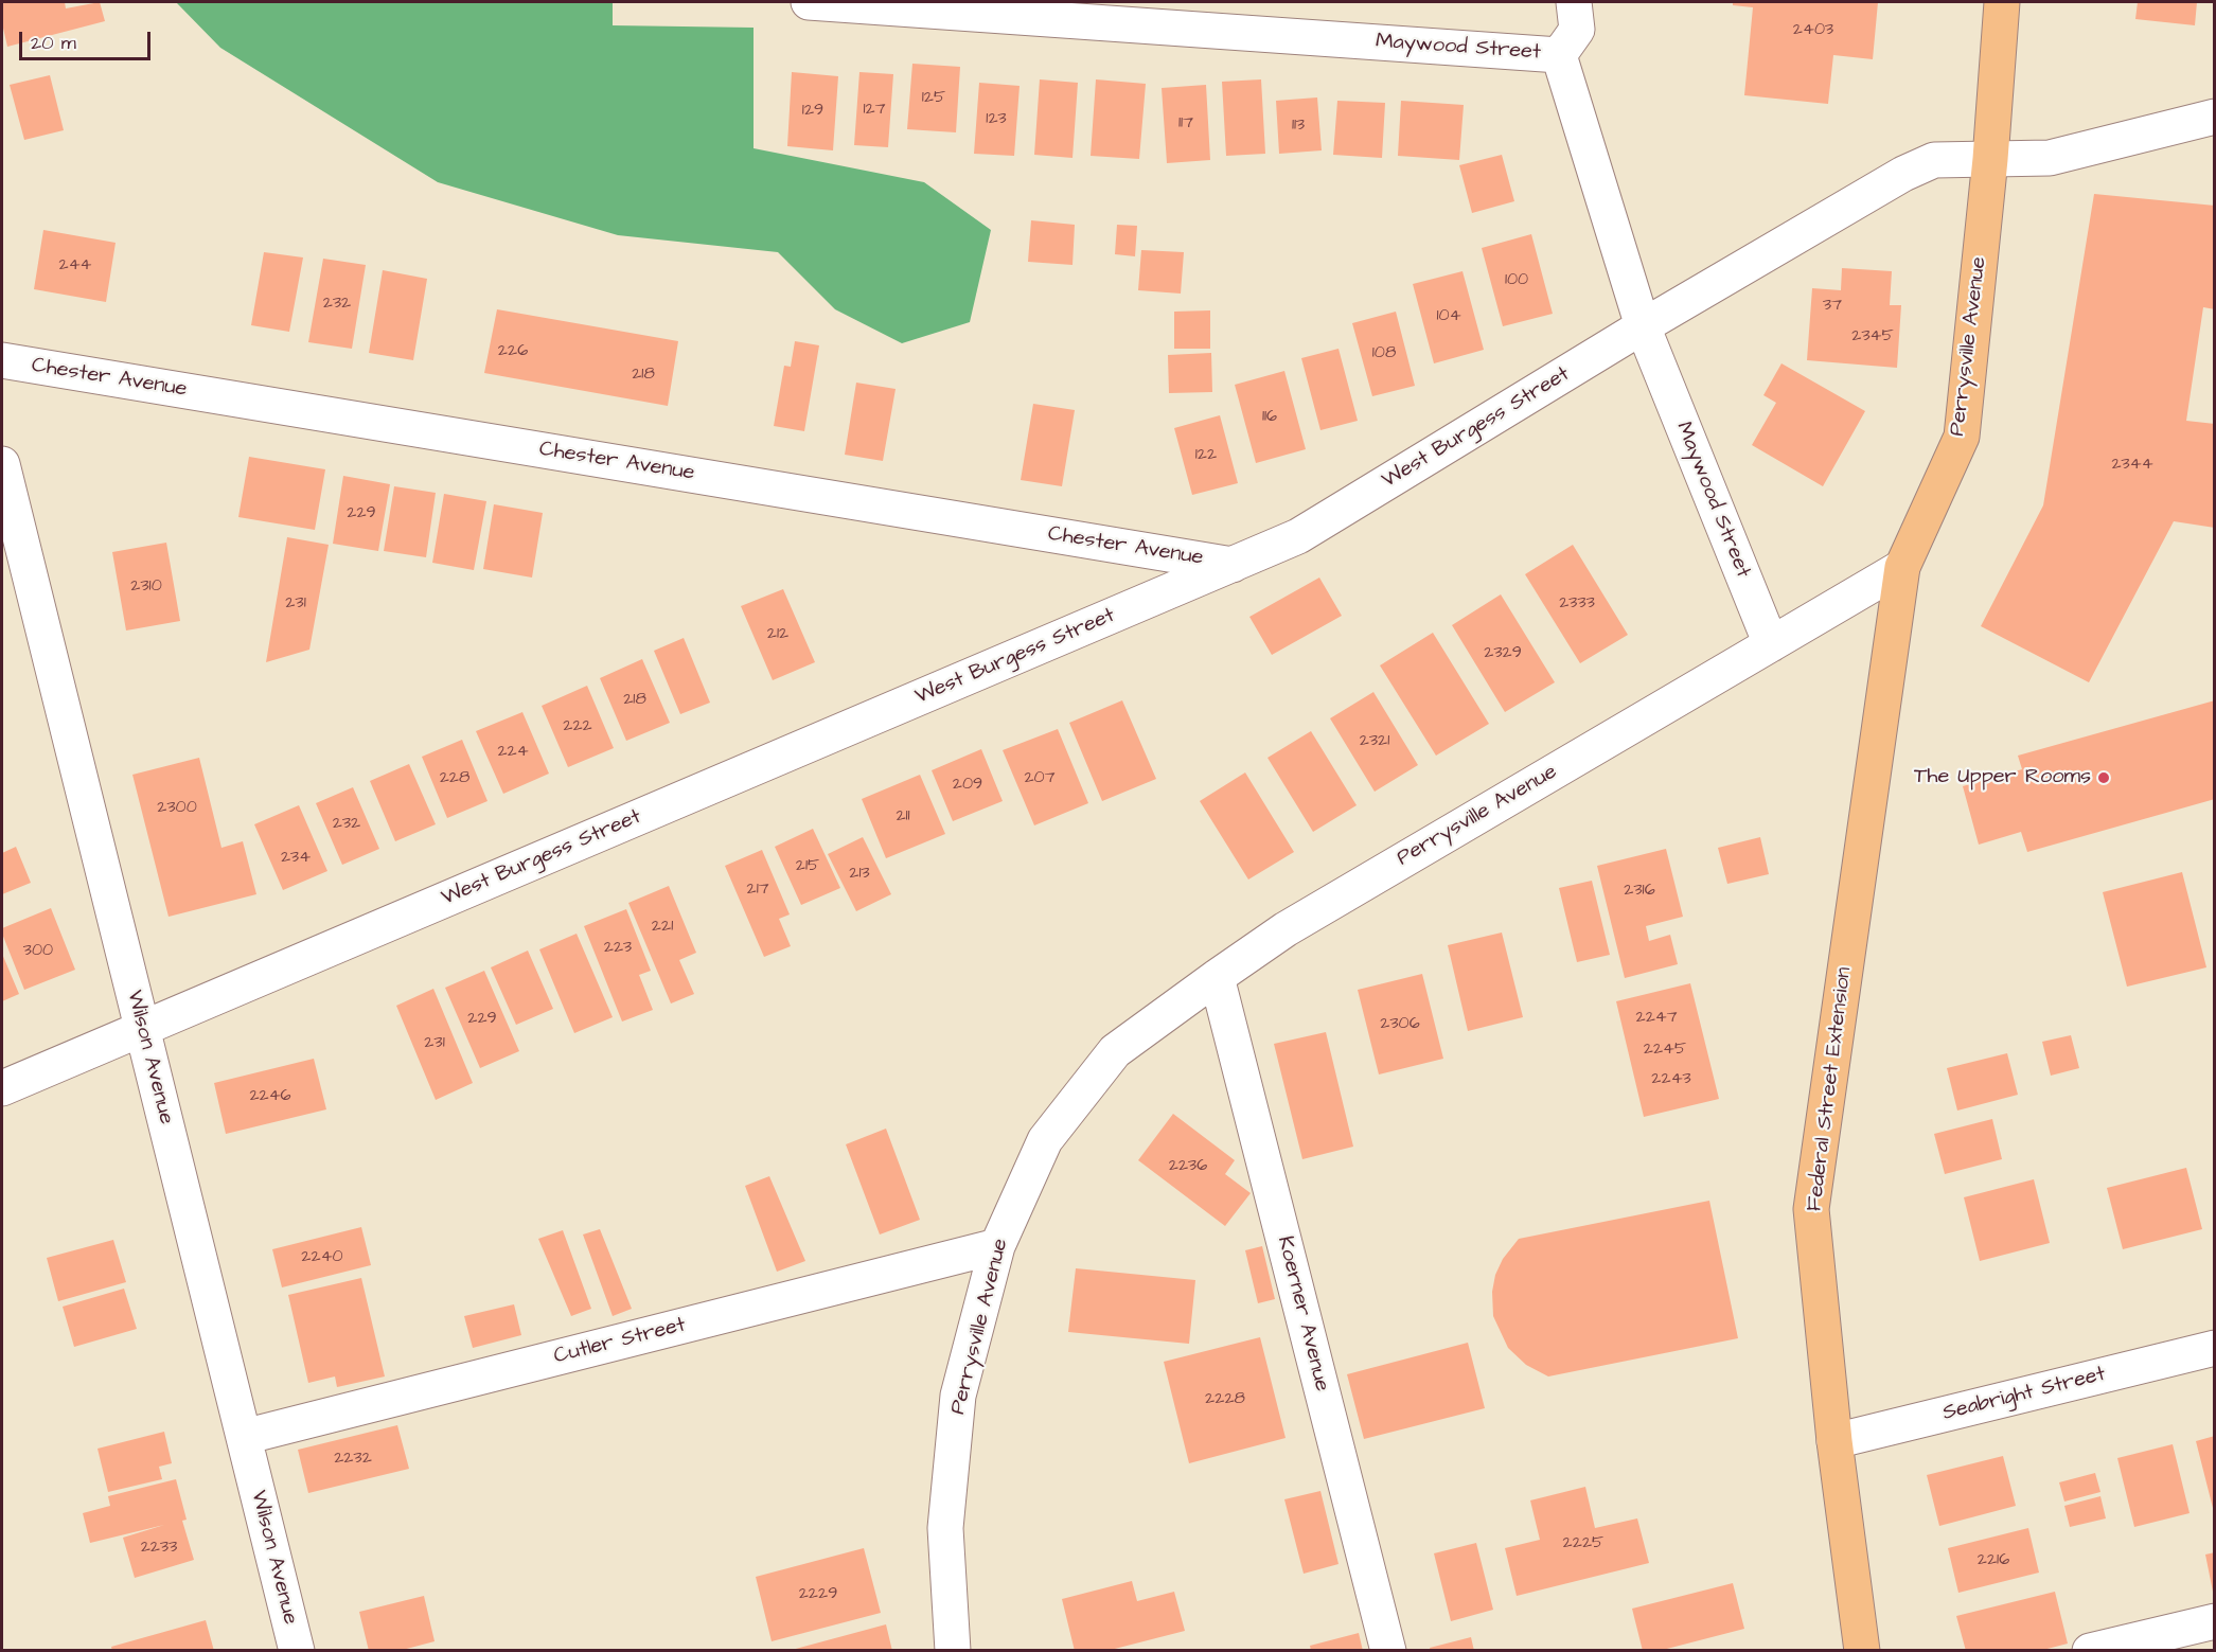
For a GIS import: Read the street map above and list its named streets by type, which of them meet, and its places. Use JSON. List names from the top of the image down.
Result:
{
  "streets": {
    "main road": ["Perrysville Avenue", "Federal Street Extension"],
    "street": [
      "Maywood Street",
      "Chester Avenue",
      "West Burgess Street",
      "Wilson Avenue",
      "Koerner Avenue",
      "Cutler Street",
      "Seabright Street"
    ]
  },
  "crossings": [
    ["Maywood Street", "Perrysville Avenue"],
    ["Maywood Street", "West Burgess Street"],
    ["Perrysville Avenue", "West Burgess Street"],
    ["Perrysville Avenue", "Federal Street Extension"],
    ["Perrysville Avenue", "Koerner Avenue"],
    ["Perrysville Avenue", "Cutler Street"],
    ["Chester Avenue", "West Burgess Street"],
    ["West Burgess Street", "Wilson Avenue"],
    ["Wilson Avenue", "Cutler Street"],
    ["Federal Street Extension", "Seabright Street"]
  ],
  "places": ["The Upper Rooms"],
  "house_numbers": [
    "2403",
    "125",
    "127",
    "129",
    "123",
    "117",
    "113",
    "244",
    "100",
    "232",
    "37",
    "104",
    "2345",
    "226",
    "108",
    "218",
    "116",
    "122",
    "2344",
    "229",
    "2310",
    "231",
    "2333",
    "212",
    "2329",
    "218",
    "222",
    "2321",
    "224",
    "228",
    "207",
    "209",
    "2300",
    "211",
    "232",
    "234",
    "215",
    "213",
    "217",
    "2316",
    "221",
    "223",
    "300",
    "2247",
    "229",
    "2306",
    "231",
    "2245",
    "2243",
    "2246",
    "2236",
    "2240",
    "2228",
    "2232",
    "2225",
    "2233",
    "2216",
    "2229"
  ],
  "scale_bar": "20 m"
}
